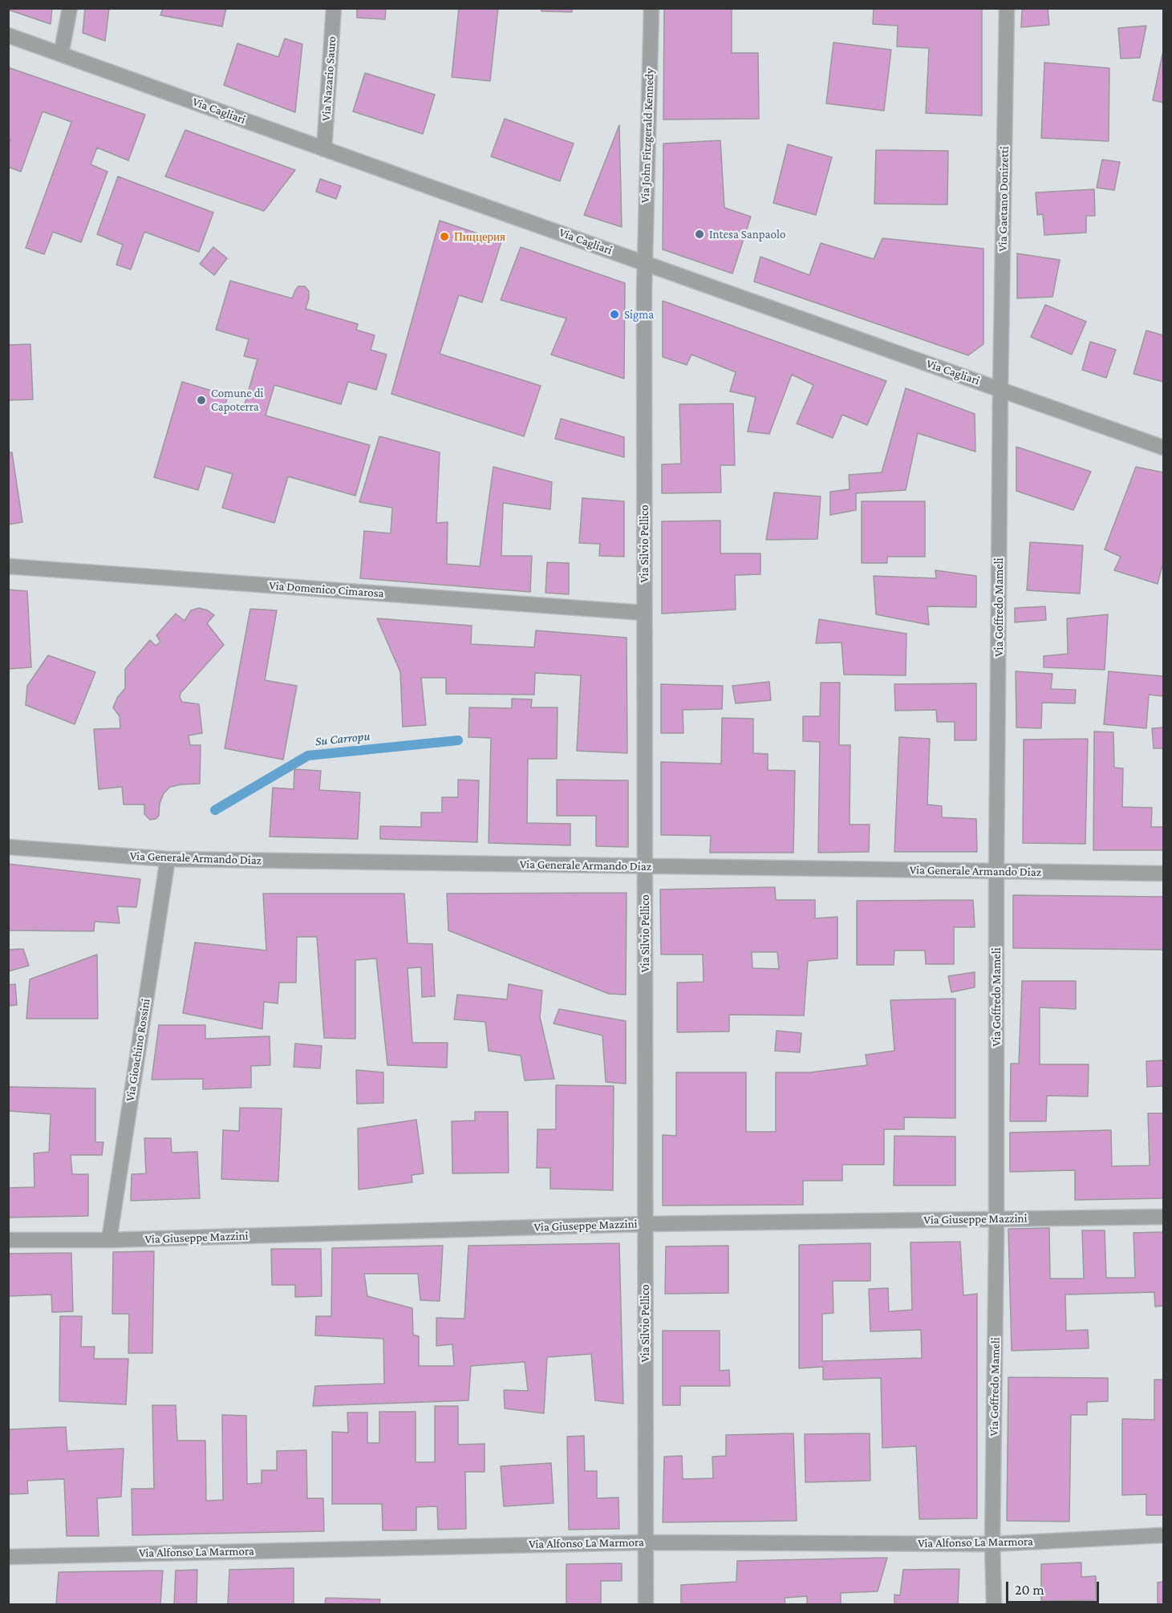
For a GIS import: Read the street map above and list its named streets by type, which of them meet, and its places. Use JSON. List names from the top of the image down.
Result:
{
  "streets": {
    "street": [
      "Via Nazario Sauro",
      "Via Cagliari",
      "Via John Fitzgerald Kennedy",
      "Via Gaetano Donizetti",
      "Via Silvio Pellico",
      "Via Domenico Cimarosa",
      "Via Goffredo Mameli",
      "Via Generale Armando Diaz",
      "Via Gioachino Rossini",
      "Via Giuseppe Mazzini",
      "Via Alfonso La Marmora"
    ]
  },
  "crossings": [
    ["Via Nazario Sauro", "Via Cagliari"],
    ["Via Cagliari", "Via John Fitzgerald Kennedy"],
    ["Via Cagliari", "Via Gaetano Donizetti"],
    ["Via Cagliari", "Via Silvio Pellico"],
    ["Via Cagliari", "Via Goffredo Mameli"],
    ["Via John Fitzgerald Kennedy", "Via Silvio Pellico"],
    ["Via Gaetano Donizetti", "Via Goffredo Mameli"],
    ["Via Silvio Pellico", "Via Domenico Cimarosa"],
    ["Via Silvio Pellico", "Via Generale Armando Diaz"],
    ["Via Silvio Pellico", "Via Giuseppe Mazzini"],
    ["Via Silvio Pellico", "Via Alfonso La Marmora"],
    ["Via Goffredo Mameli", "Via Generale Armando Diaz"],
    ["Via Goffredo Mameli", "Via Giuseppe Mazzini"],
    ["Via Goffredo Mameli", "Via Alfonso La Marmora"],
    ["Via Generale Armando Diaz", "Via Gioachino Rossini"],
    ["Via Gioachino Rossini", "Via Giuseppe Mazzini"]
  ],
  "water": ["Su Carropu"],
  "places": [
    "Intesa Sanpaolo",
    "Пиццерия",
    "Sigma",
    "Comune di Capoterra"
  ],
  "scale_bar": "20 m"
}
